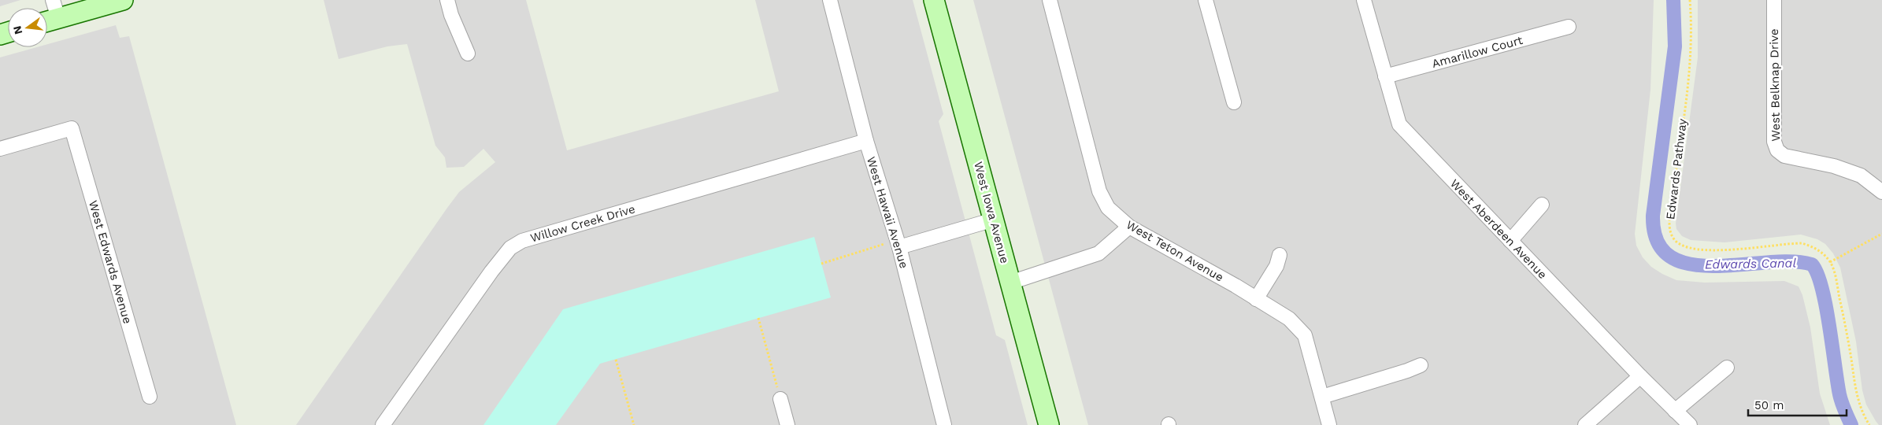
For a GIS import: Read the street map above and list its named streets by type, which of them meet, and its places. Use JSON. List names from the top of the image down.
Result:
{
  "streets": {
    "street": [
      "Amarillow Court",
      "West Belknap Drive",
      "West Hawaii Avenue",
      "West Iowa Avenue",
      "Willow Creek Drive",
      "West Aberdeen Avenue",
      "West Teton Avenue",
      "West Edwards Avenue"
    ],
    "path": ["Edwards Pathway"]
  },
  "crossings": [
    ["Amarillow Court", "West Aberdeen Avenue"],
    ["West Hawaii Avenue", "Willow Creek Drive"]
  ],
  "water": ["Edwards Canal"],
  "scale_bar": "50 m",
  "north": "left"
}
